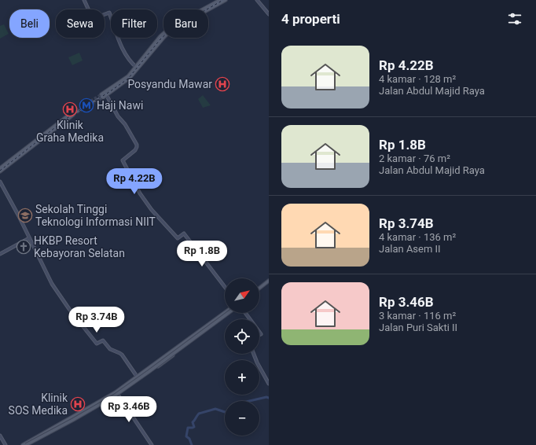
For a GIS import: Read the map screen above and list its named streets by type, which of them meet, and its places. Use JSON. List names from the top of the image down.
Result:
{
  "places": {
    "hospital": ["Posyandu Mawar", "Klinik Graha Medika", "Klinik SOS Medika"],
    "metro station": ["Haji Nawi"],
    "school or university": ["Sekolah Tinggi Teknologi Informasi NIIT"],
    "church": ["HKBP Resort Kebayoran Selatan"]
  },
  "north": "top right",
  "page": {
    "heading": "4 properti",
    "chip": [
      "Beli",
      "Sewa",
      "Filter",
      "Baru"
    ],
    "list": [
      {
        "name": "Rp 4.22B",
        "note": "4 kamar · 128 m² · Jalan Abdul Majid Raya"
      },
      {
        "name": "Rp 1.8B",
        "note": "2 kamar · 76 m² · Jalan Abdul Majid Raya"
      },
      {
        "name": "Rp 3.74B",
        "note": "4 kamar · 136 m² · Jalan Asem II"
      },
      {
        "name": "Rp 3.46B",
        "note": "3 kamar · 116 m² · Jalan Puri Sakti II"
      }
    ],
    "price": [
      "Rp 4.22B",
      "Rp 1.8B",
      "Rp 3.74B",
      "Rp 3.46B"
    ],
    "map_buttons": ["+", "−"]
  }
}
